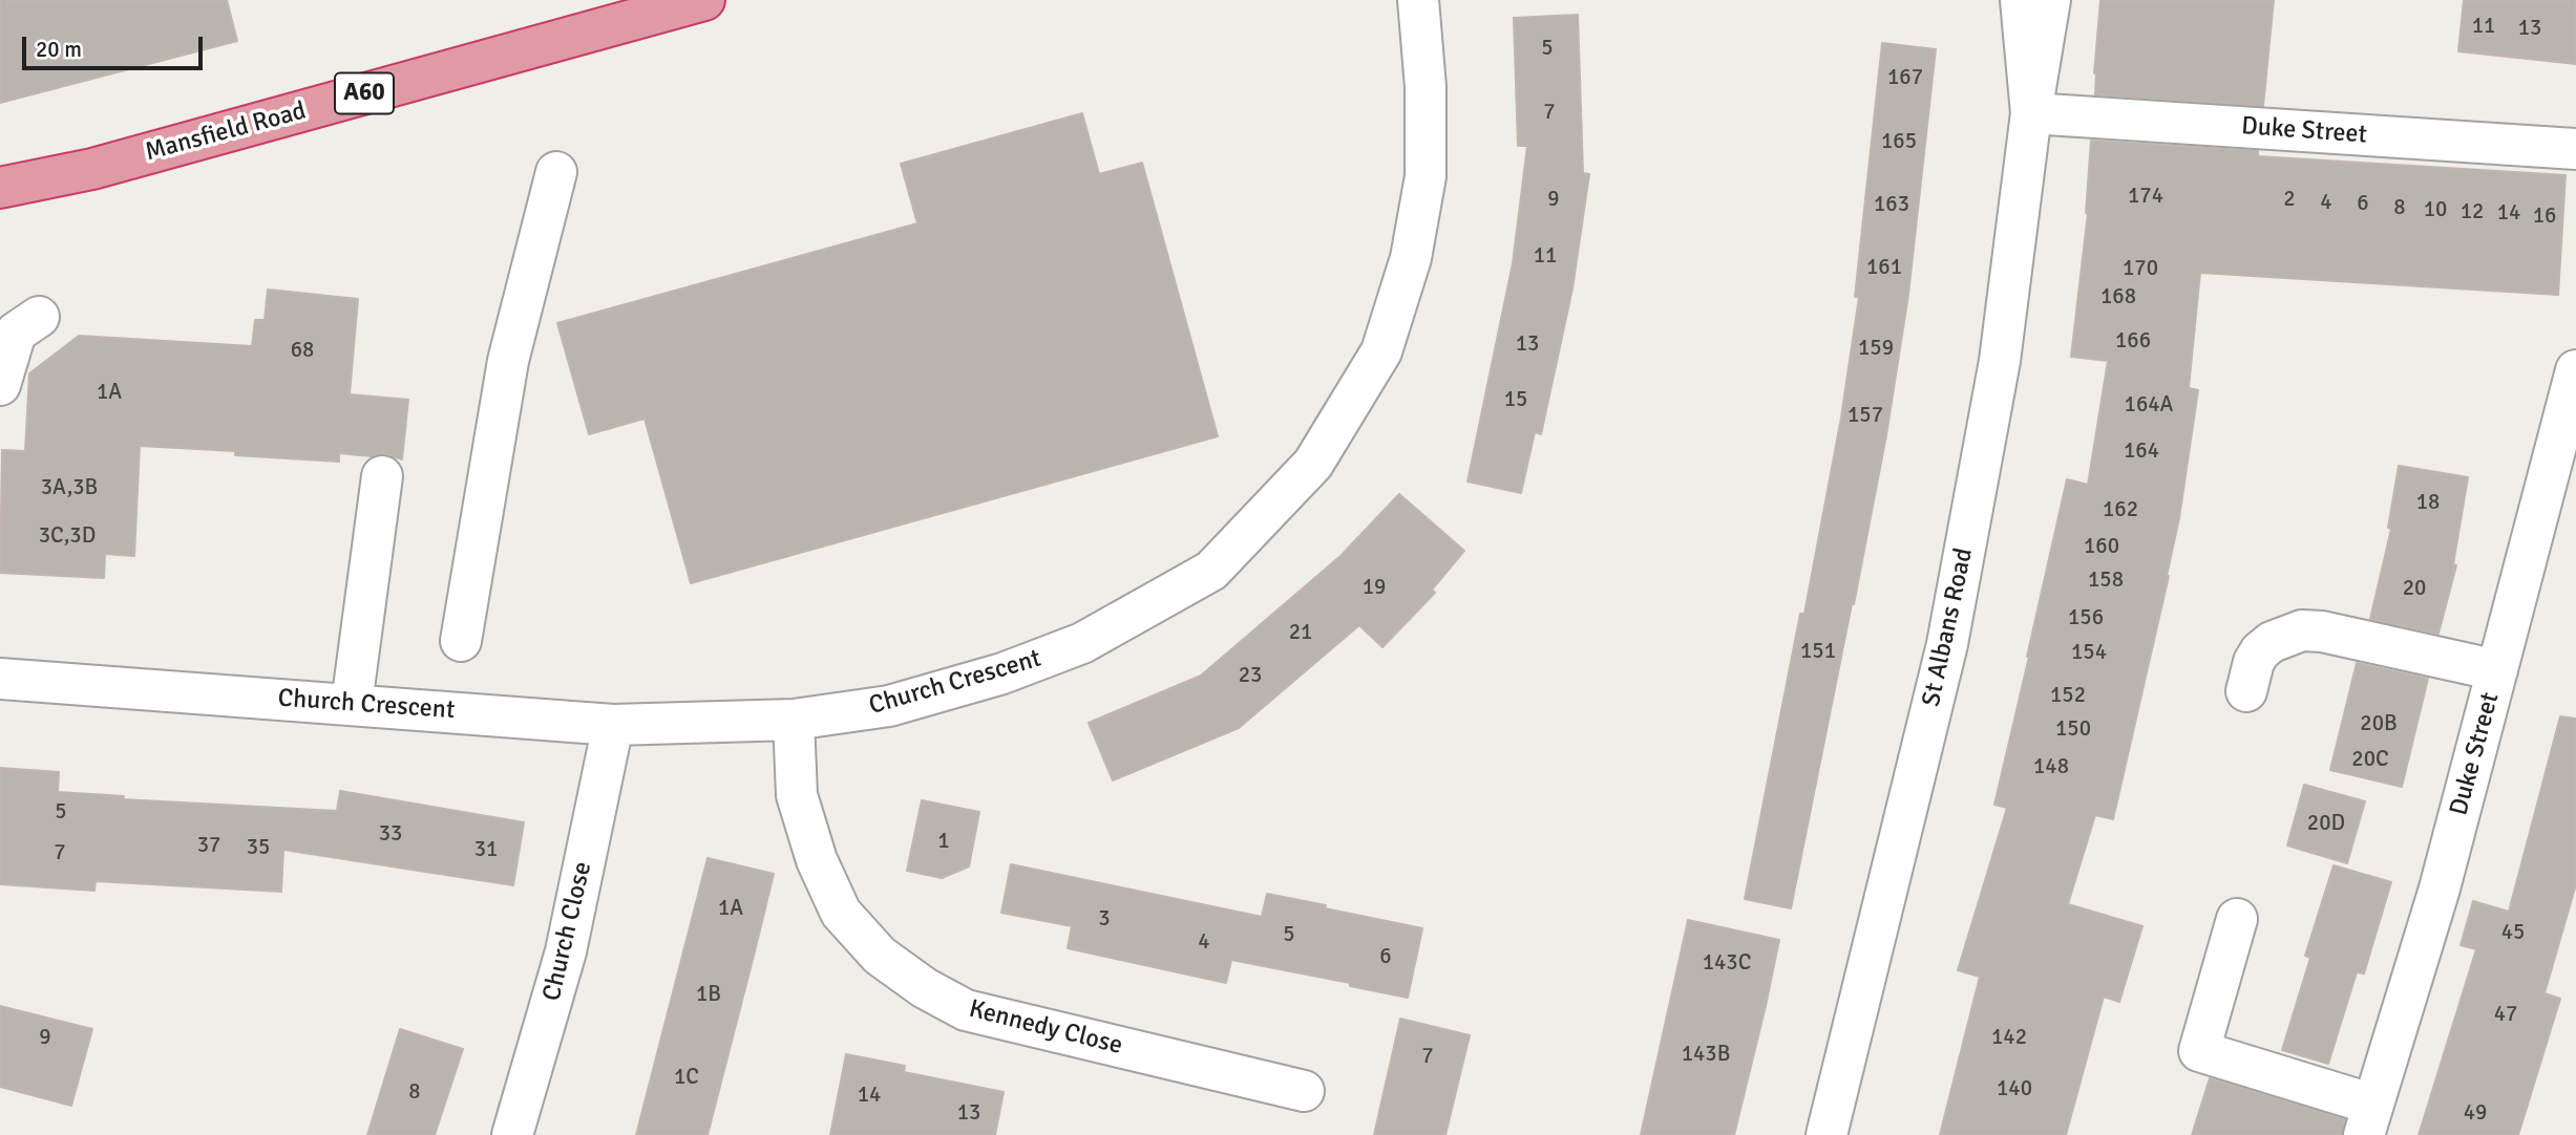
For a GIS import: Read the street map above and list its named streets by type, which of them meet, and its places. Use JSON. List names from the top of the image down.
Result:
{
  "streets": {
    "highway": ["A60", "Mansfield Road"],
    "street": [
      "Duke Street",
      "St Albans Road",
      "Church Crescent",
      "Church Close",
      "Kennedy Close"
    ]
  },
  "crossings": [
    ["Duke Street", "St Albans Road"],
    ["Church Crescent", "Church Close"],
    ["Church Crescent", "Kennedy Close"]
  ],
  "house_numbers": [
    "11",
    "13",
    "5",
    "167",
    "7",
    "165",
    "174",
    "9",
    "2",
    "4",
    "6",
    "163",
    "8",
    "10",
    "12",
    "14",
    "16",
    "11",
    "161",
    "170",
    "168",
    "166",
    "13",
    "159",
    "68",
    "1A",
    "15",
    "164A",
    "157",
    "164",
    "3A,3B",
    "18",
    "162",
    "3C,3D",
    "160",
    "158",
    "19",
    "20",
    "156",
    "21",
    "151",
    "154",
    "23",
    "152",
    "20B",
    "150",
    "20C",
    "148",
    "5",
    "20D",
    "33",
    "1",
    "37",
    "35",
    "31",
    "7",
    "1A",
    "3",
    "45",
    "5",
    "4",
    "6",
    "143C",
    "1B",
    "47",
    "9",
    "142",
    "143B",
    "7",
    "1C",
    "140",
    "8",
    "14",
    "13",
    "49"
  ],
  "scale_bar": "20 m"
}
